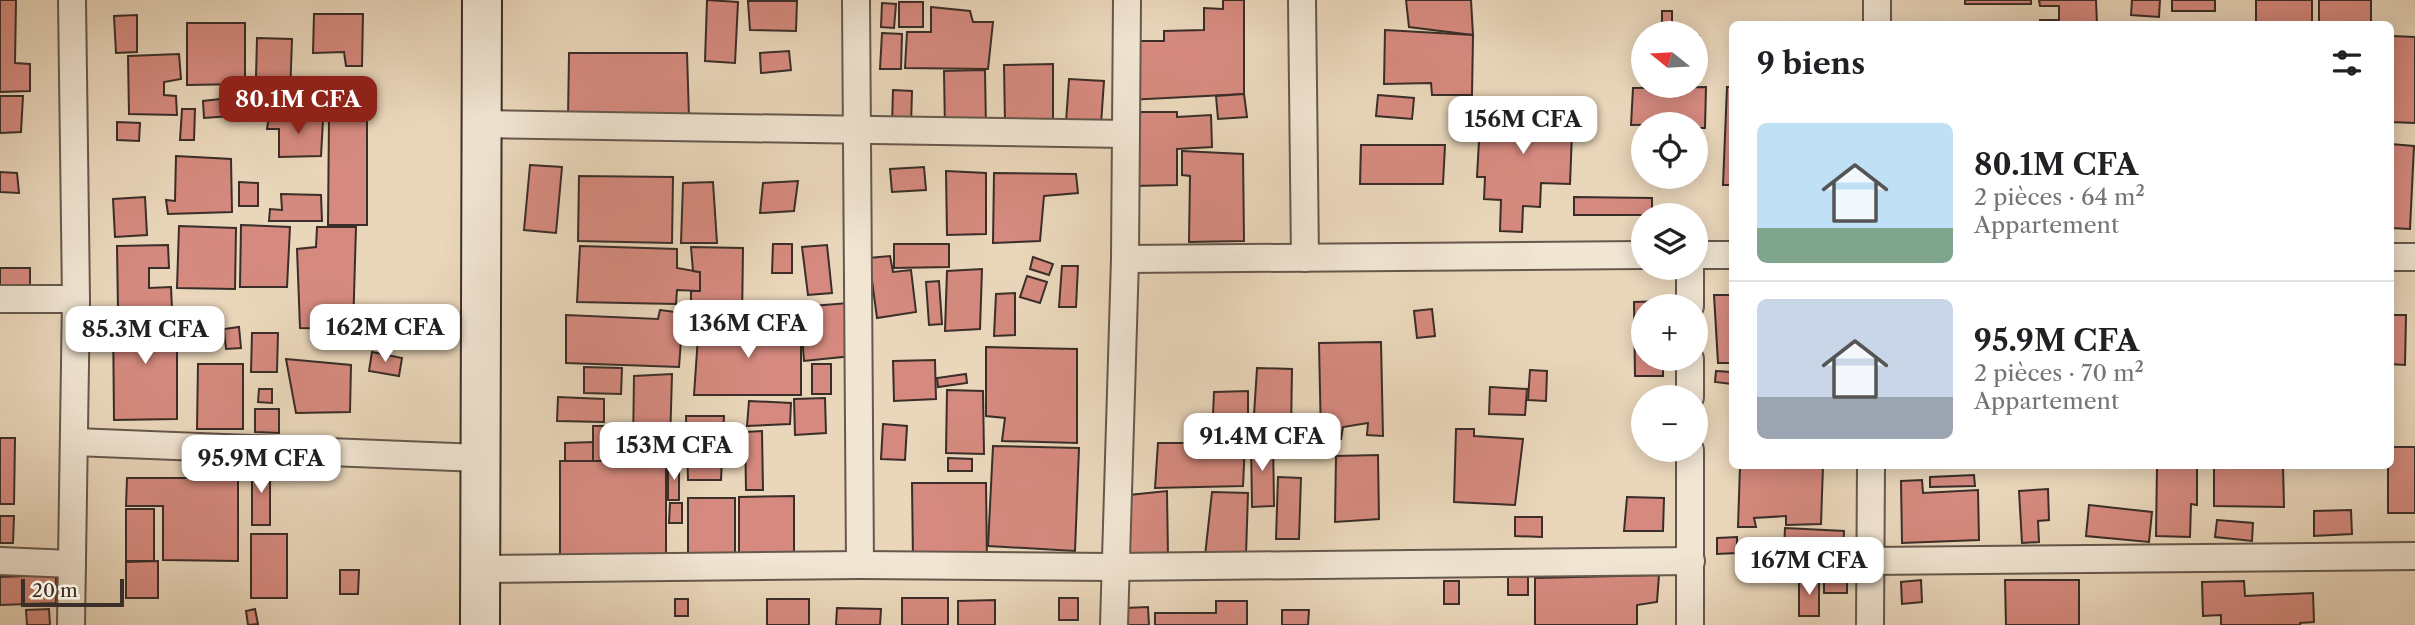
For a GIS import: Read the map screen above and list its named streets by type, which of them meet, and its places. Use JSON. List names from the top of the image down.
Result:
{
  "scale_bar": "20 m",
  "north": "left",
  "page": {
    "map_buttons": ["+", "−"],
    "heading": "9 biens",
    "price": [
      "80.1M CFA",
      "156M CFA",
      "136M CFA",
      "162M CFA",
      "85.3M CFA",
      "91.4M CFA",
      "153M CFA",
      "95.9M CFA",
      "167M CFA"
    ],
    "list": [
      {
        "name": "80.1M CFA",
        "note": "2 pièces · 64 m² · Appartement"
      },
      {
        "name": "95.9M CFA",
        "note": "2 pièces · 70 m² · Appartement"
      }
    ],
    "scale": "20 m"
  }
}
